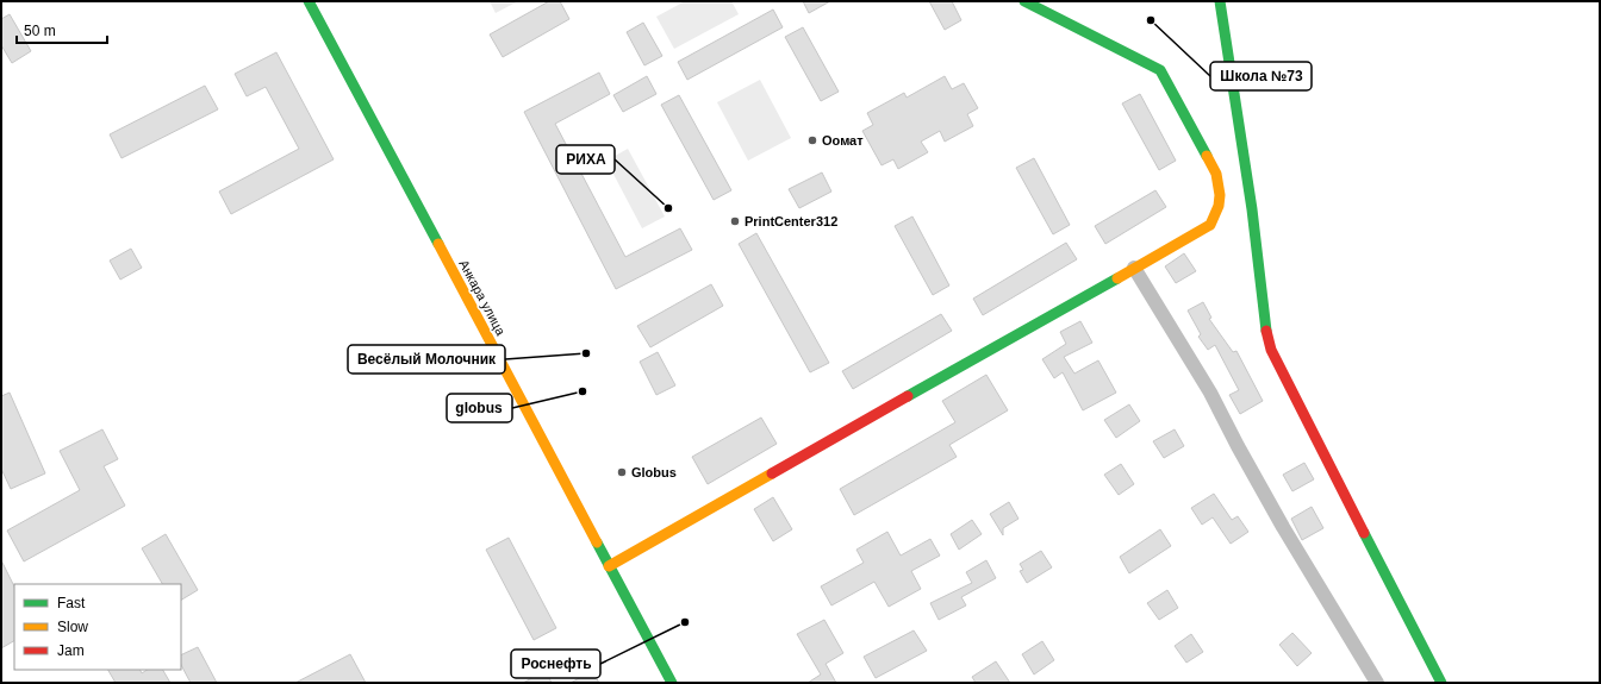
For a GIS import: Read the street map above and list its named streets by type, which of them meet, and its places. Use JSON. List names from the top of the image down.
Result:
{
  "streets": {
    "street": ["Анкара улица"]
  },
  "places": [
    "Школа №73",
    "Оомат",
    "РИХА",
    "PrintCenter312",
    "Весёлый Молочник",
    "globus",
    "Globus",
    "Роснефть"
  ],
  "legend": ["Fast", "Slow", "Jam"],
  "scale_bar": "50 m"
}
